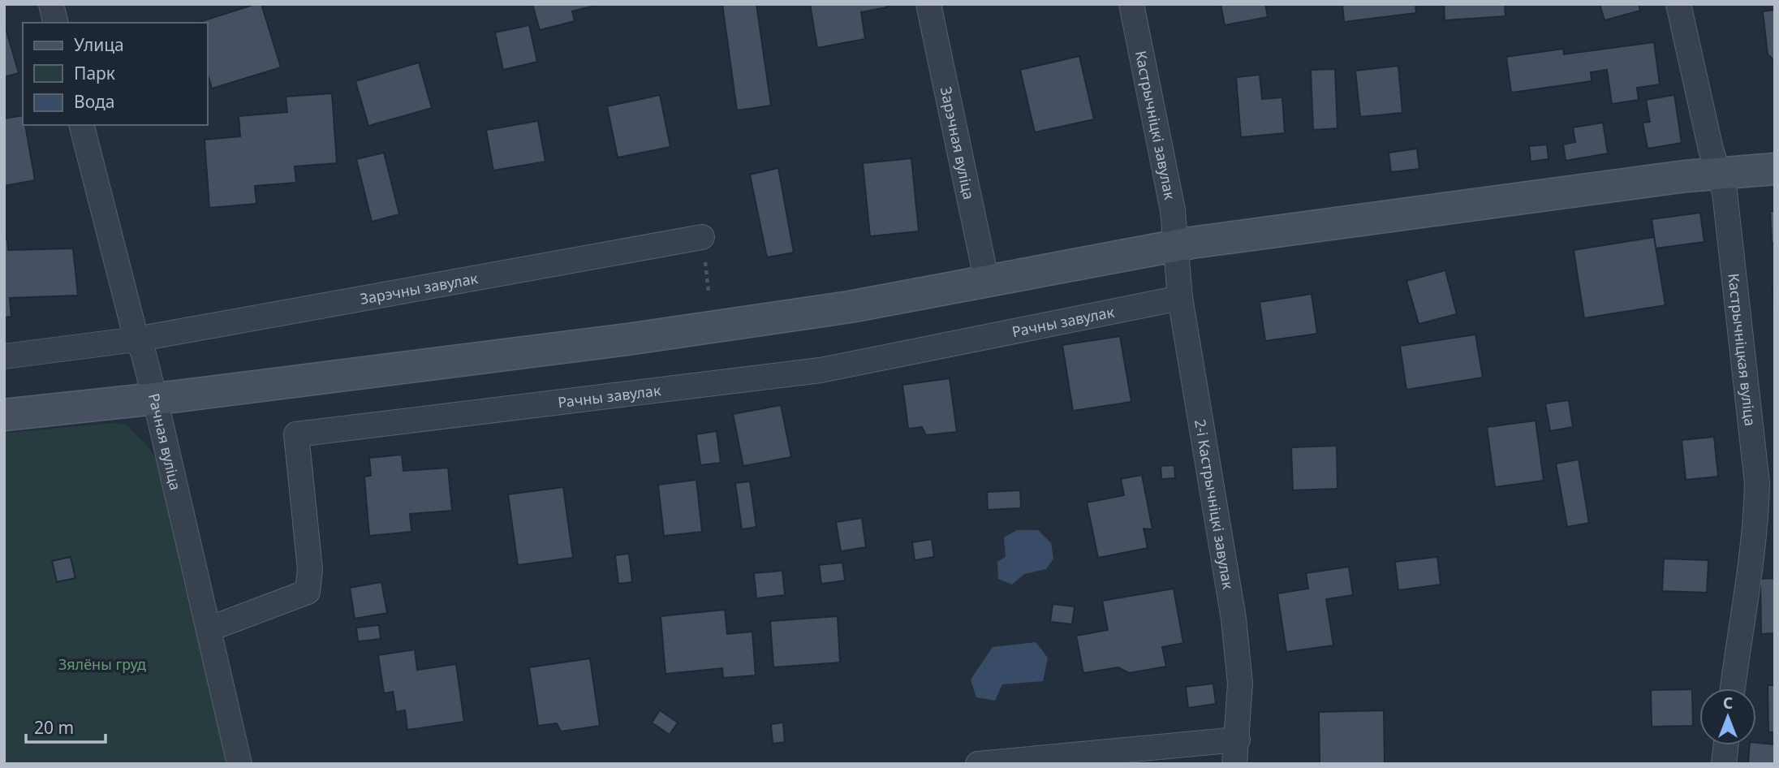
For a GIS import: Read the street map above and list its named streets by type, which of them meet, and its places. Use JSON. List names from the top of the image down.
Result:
{
  "streets": {
    "street": [
      "Кастрычніцкі завулак",
      "Зарэчная вуліца",
      "Зарэчны завулак",
      "Рачны завулак",
      "Кастрычніцкая вуліца",
      "Рачная вуліца",
      "2-і Кастрычніцкі завулак"
    ]
  },
  "crossings": [
    ["Кастрычніцкі завулак", "2-і Кастрычніцкі завулак"],
    ["Зарэчны завулак", "Рачная вуліца"],
    ["Рачны завулак", "Рачная вуліца"],
    ["Рачны завулак", "2-і Кастрычніцкі завулак"]
  ],
  "parks": ["Зялёны груд"],
  "legend": ["Улица", "Парк", "Вода"],
  "scale_bar": "20 m",
  "north": "top"
}
